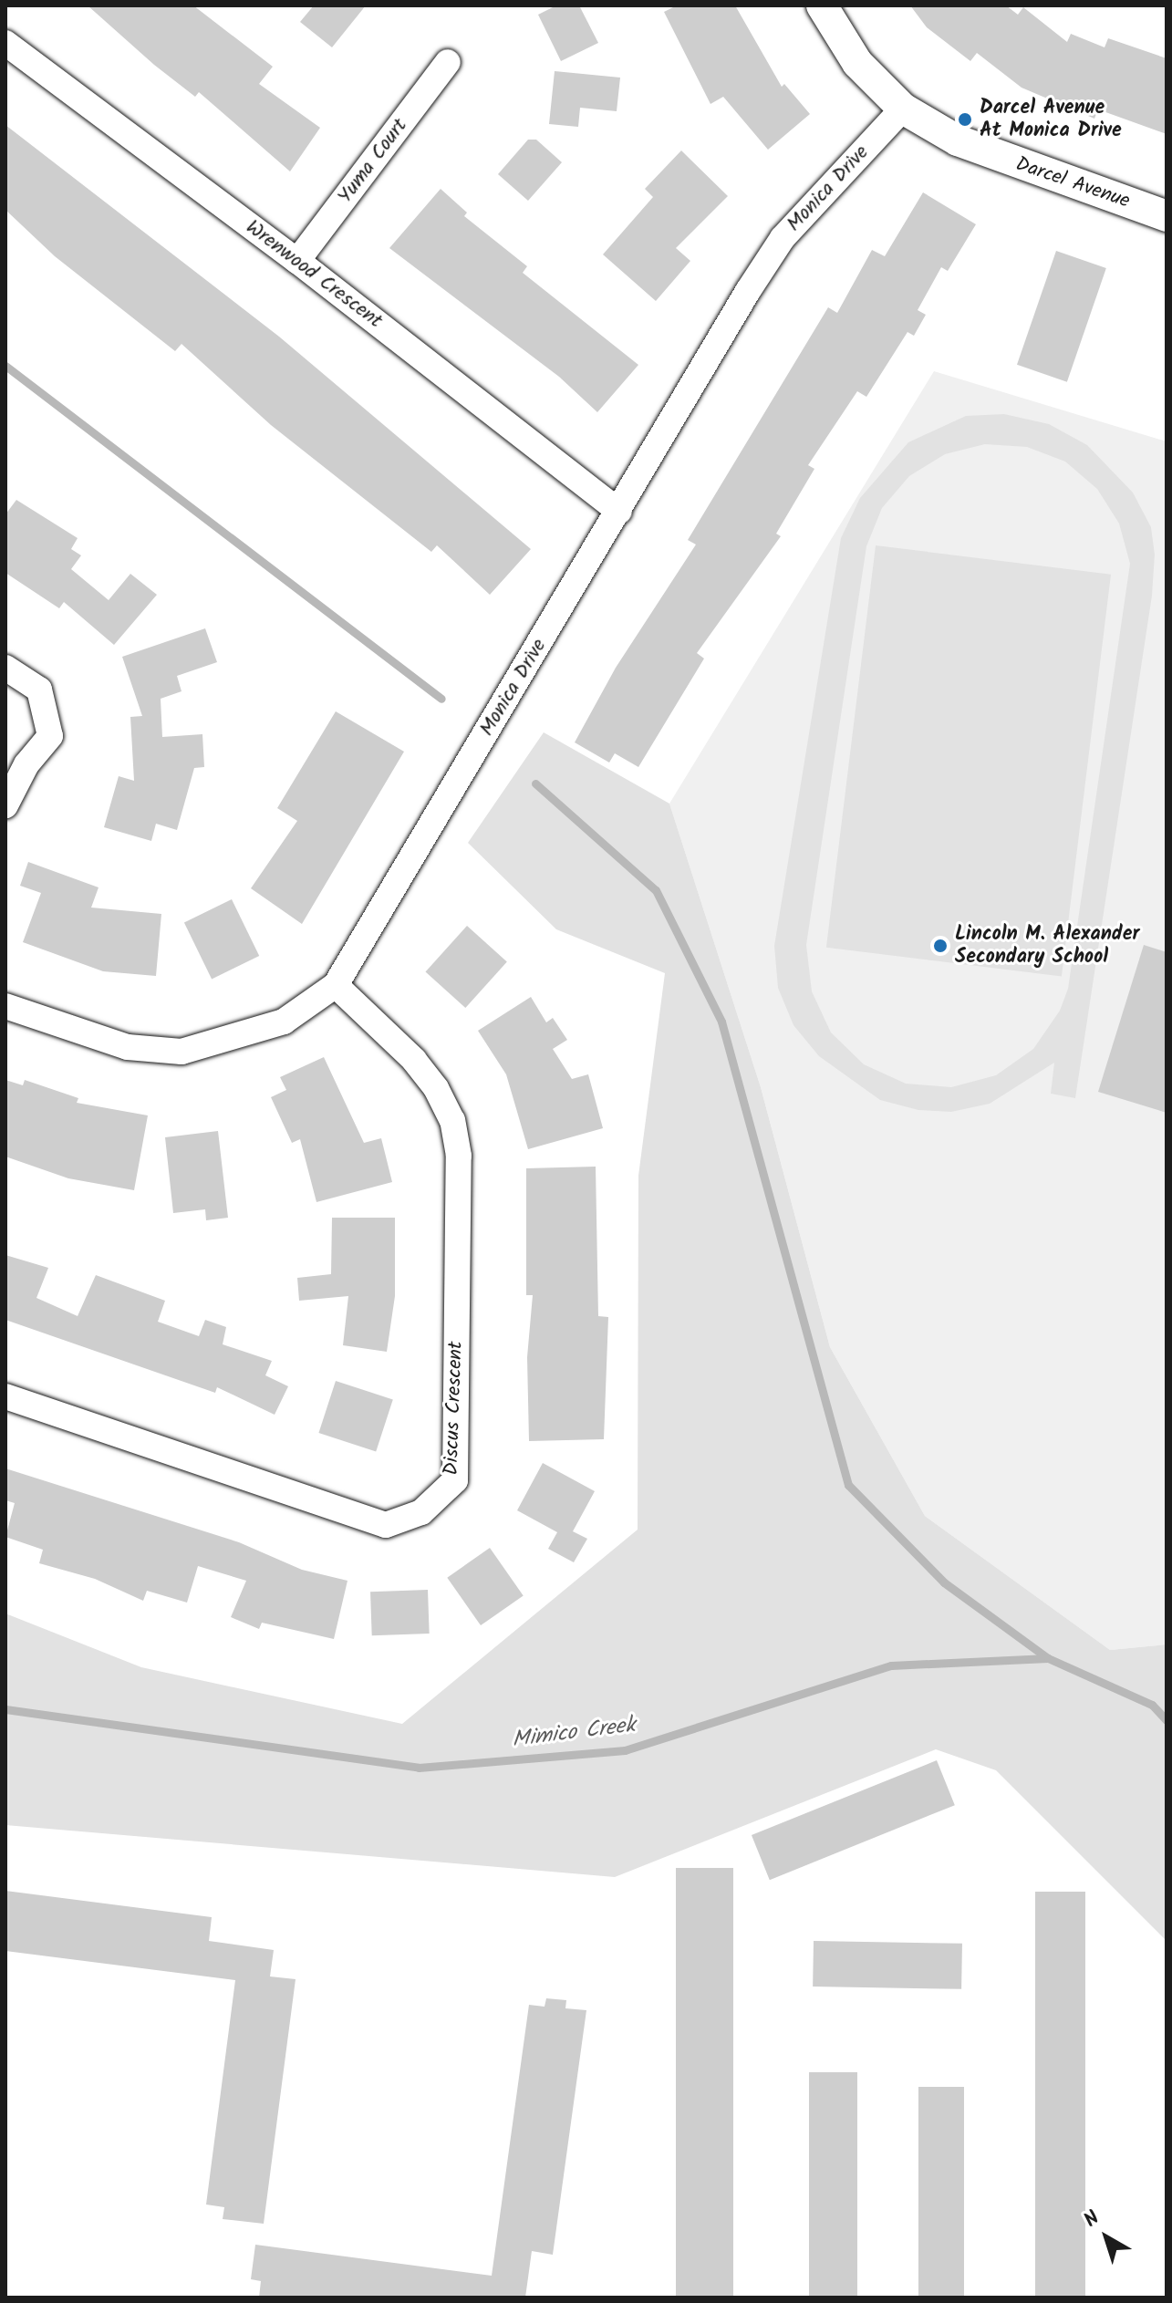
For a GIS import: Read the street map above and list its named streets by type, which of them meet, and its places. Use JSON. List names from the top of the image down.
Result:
{
  "streets": {
    "street": [
      "Yuma Court",
      "Darcel Avenue",
      "Monica Drive",
      "Wrenwood Crescent",
      "Discus Crescent"
    ]
  },
  "crossings": [
    ["Yuma Court", "Wrenwood Crescent"],
    ["Darcel Avenue", "Monica Drive"],
    ["Monica Drive", "Wrenwood Crescent"],
    ["Monica Drive", "Discus Crescent"]
  ],
  "water": ["Mimico Creek"],
  "places": ["Darcel Avenue At Monica Drive", "Lincoln M. Alexander Secondary School"],
  "north": "top left"
}
